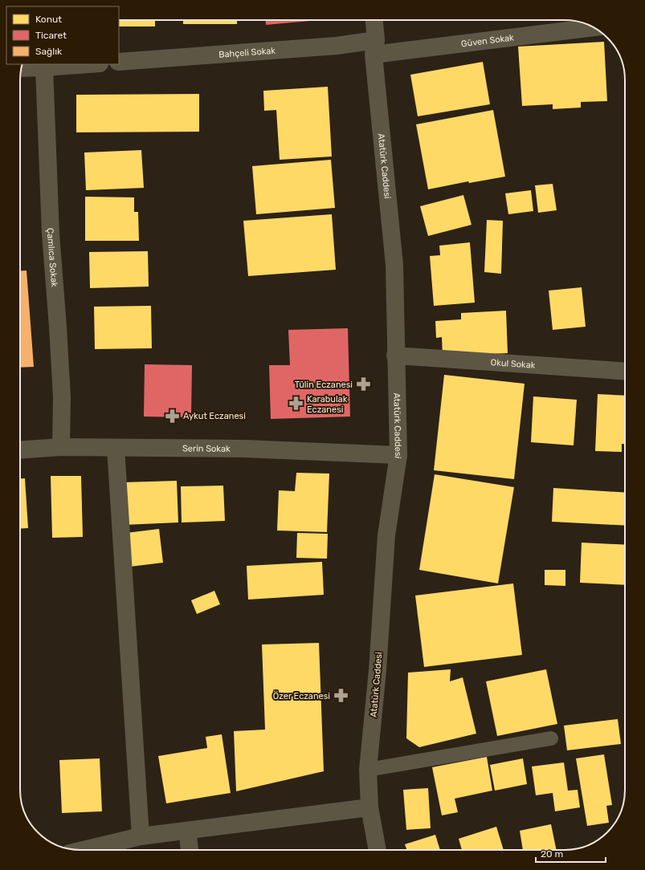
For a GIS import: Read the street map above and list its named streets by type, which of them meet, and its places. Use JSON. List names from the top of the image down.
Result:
{
  "streets": {
    "street": [
      "Güven Sokak",
      "Bahçeli Sokak",
      "Atatürk Caddesi",
      "Çamlıca Sokak",
      "Okul Sokak",
      "Serin Sokak"
    ]
  },
  "crossings": [
    ["Güven Sokak", "Bahçeli Sokak"],
    ["Güven Sokak", "Atatürk Caddesi"],
    ["Bahçeli Sokak", "Atatürk Caddesi"],
    ["Atatürk Caddesi", "Okul Sokak"],
    ["Atatürk Caddesi", "Serin Sokak"],
    ["Çamlıca Sokak", "Serin Sokak"]
  ],
  "places": {
    "pharmacy": [
      "Tülin Eczanesi",
      "Karabulak Eczanesi",
      "Aykut Eczanesi",
      "Özer Eczanesi"
    ]
  },
  "legend": ["Konut", "Ticaret", "Sağlık"],
  "scale_bar": "20 m"
}
